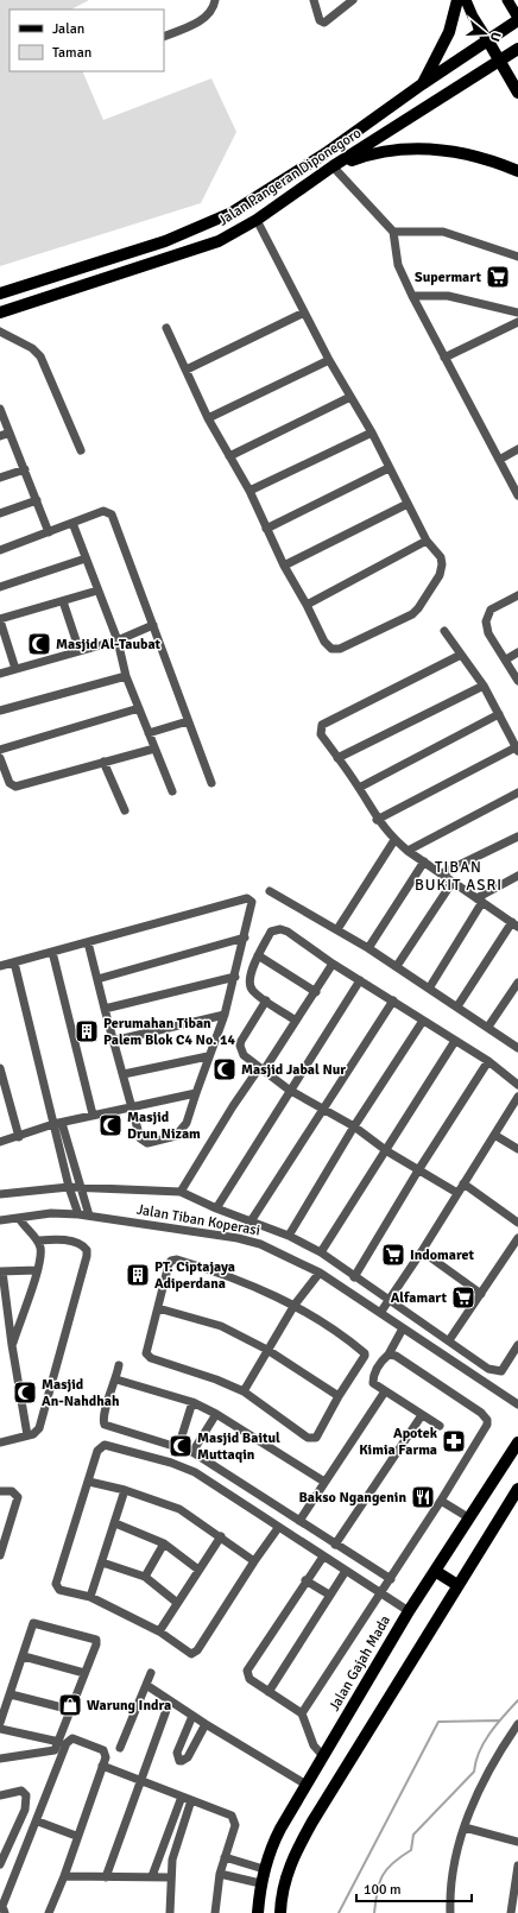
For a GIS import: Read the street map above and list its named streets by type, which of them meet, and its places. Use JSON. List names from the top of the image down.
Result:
{
  "streets": {
    "highway": ["Jalan Pangeran Diponegoro", "Jalan Gajah Mada"],
    "street": ["Jalan Tiban Koperasi"]
  },
  "districts": ["TIBAN BUKIT ASRI"],
  "places": {
    "supermarket": ["Supermart", "Indomaret", "Alfamart"],
    "mosque": [
      "Masjid Al-Taubat",
      "Masjid Jabal Nur",
      "Masjid Drun Nizam",
      "Masjid An-Nahdhah",
      "Masjid Baitul Muttaqin"
    ],
    "building": ["Perumahan Tiban Palem Blok C4 No. 14", "PT. Ciptajaya Adiperdana"],
    "pharmacy": ["Apotek Kimia Farma"],
    "restaurant": ["Bakso Ngangenin"],
    "shop": ["Warung Indra"]
  },
  "legend": ["Jalan", "Taman"],
  "scale_bar": "100 m",
  "north": "right"
}
